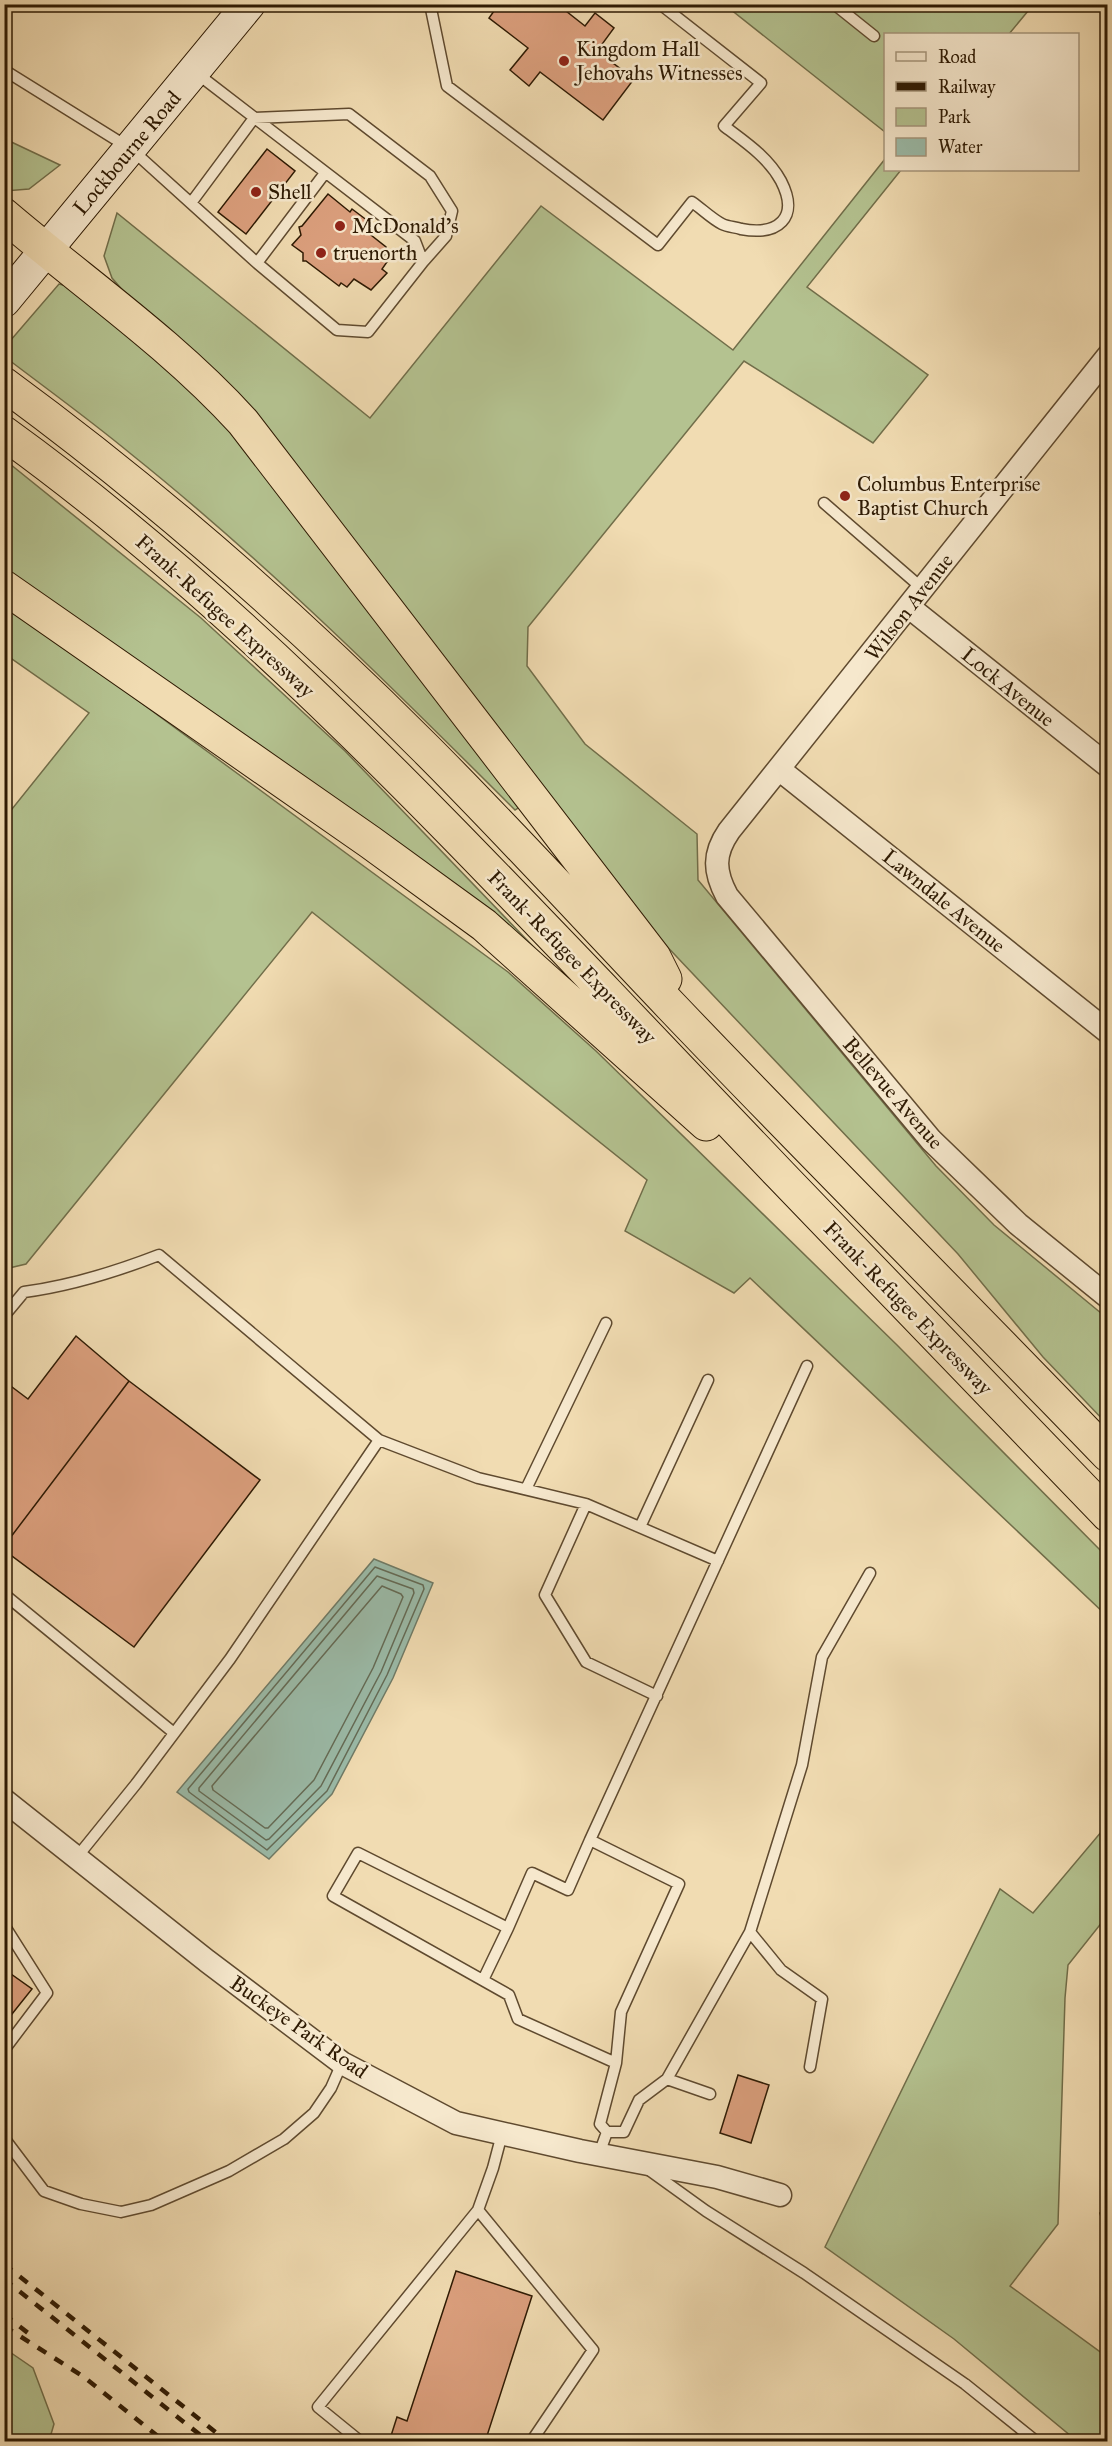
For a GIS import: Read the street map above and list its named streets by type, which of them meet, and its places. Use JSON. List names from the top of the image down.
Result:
{
  "streets": {
    "highway": ["Frank-Refugee Expressway"],
    "main road": ["Lockbourne Road"],
    "street": [
      "Wilson Avenue",
      "Lock Avenue",
      "Lawndale Avenue",
      "Bellevue Avenue",
      "Buckeye Park Road"
    ]
  },
  "crossings": [
    ["Wilson Avenue", "Lock Avenue"],
    ["Wilson Avenue", "Lawndale Avenue"],
    ["Wilson Avenue", "Bellevue Avenue"]
  ],
  "places": [
    "Kingdom Hall Jehovahs Witnesses",
    "Shell",
    "McDonald's",
    "truenorth",
    "Columbus Enterprise Baptist Church"
  ],
  "legend": [
    "Road",
    "Railway",
    "Park",
    "Water"
  ]
}
